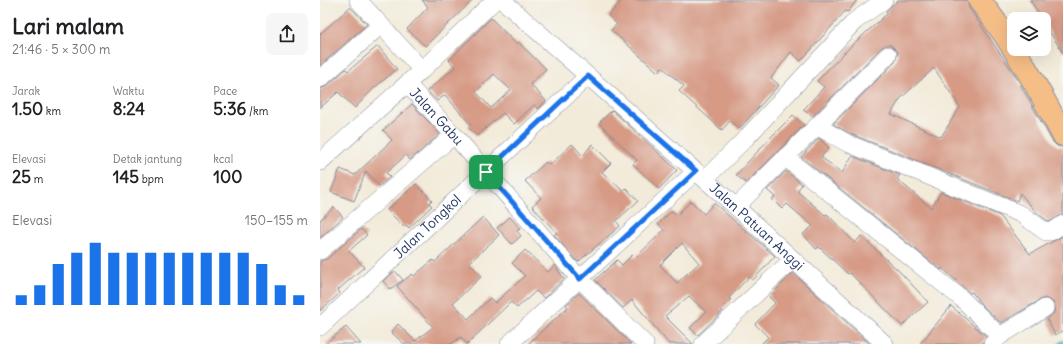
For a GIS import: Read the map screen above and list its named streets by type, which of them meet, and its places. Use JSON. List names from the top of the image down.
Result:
{
  "streets": {
    "street": ["Jalan Gabu", "Jalan Tongkol", "Jalan Patuan Anggi"]
  },
  "crossings": [
    ["Jalan Gabu", "Jalan Tongkol"],
    ["Jalan Tongkol", "Jalan Patuan Anggi"]
  ],
  "page": {
    "heading": ["Lari malam", "21:46 · 5 × 300 m"],
    "stats": [
      ["Jarak", "1.50 km"],
      ["Waktu", "8:24"],
      ["Pace", "5:36 /km"],
      ["Elevasi", "25 m"],
      ["Detak jantung", "145 bpm"],
      ["kcal", "100"]
    ],
    "chart": ["Elevasi", "150–155 m"]
  }
}
